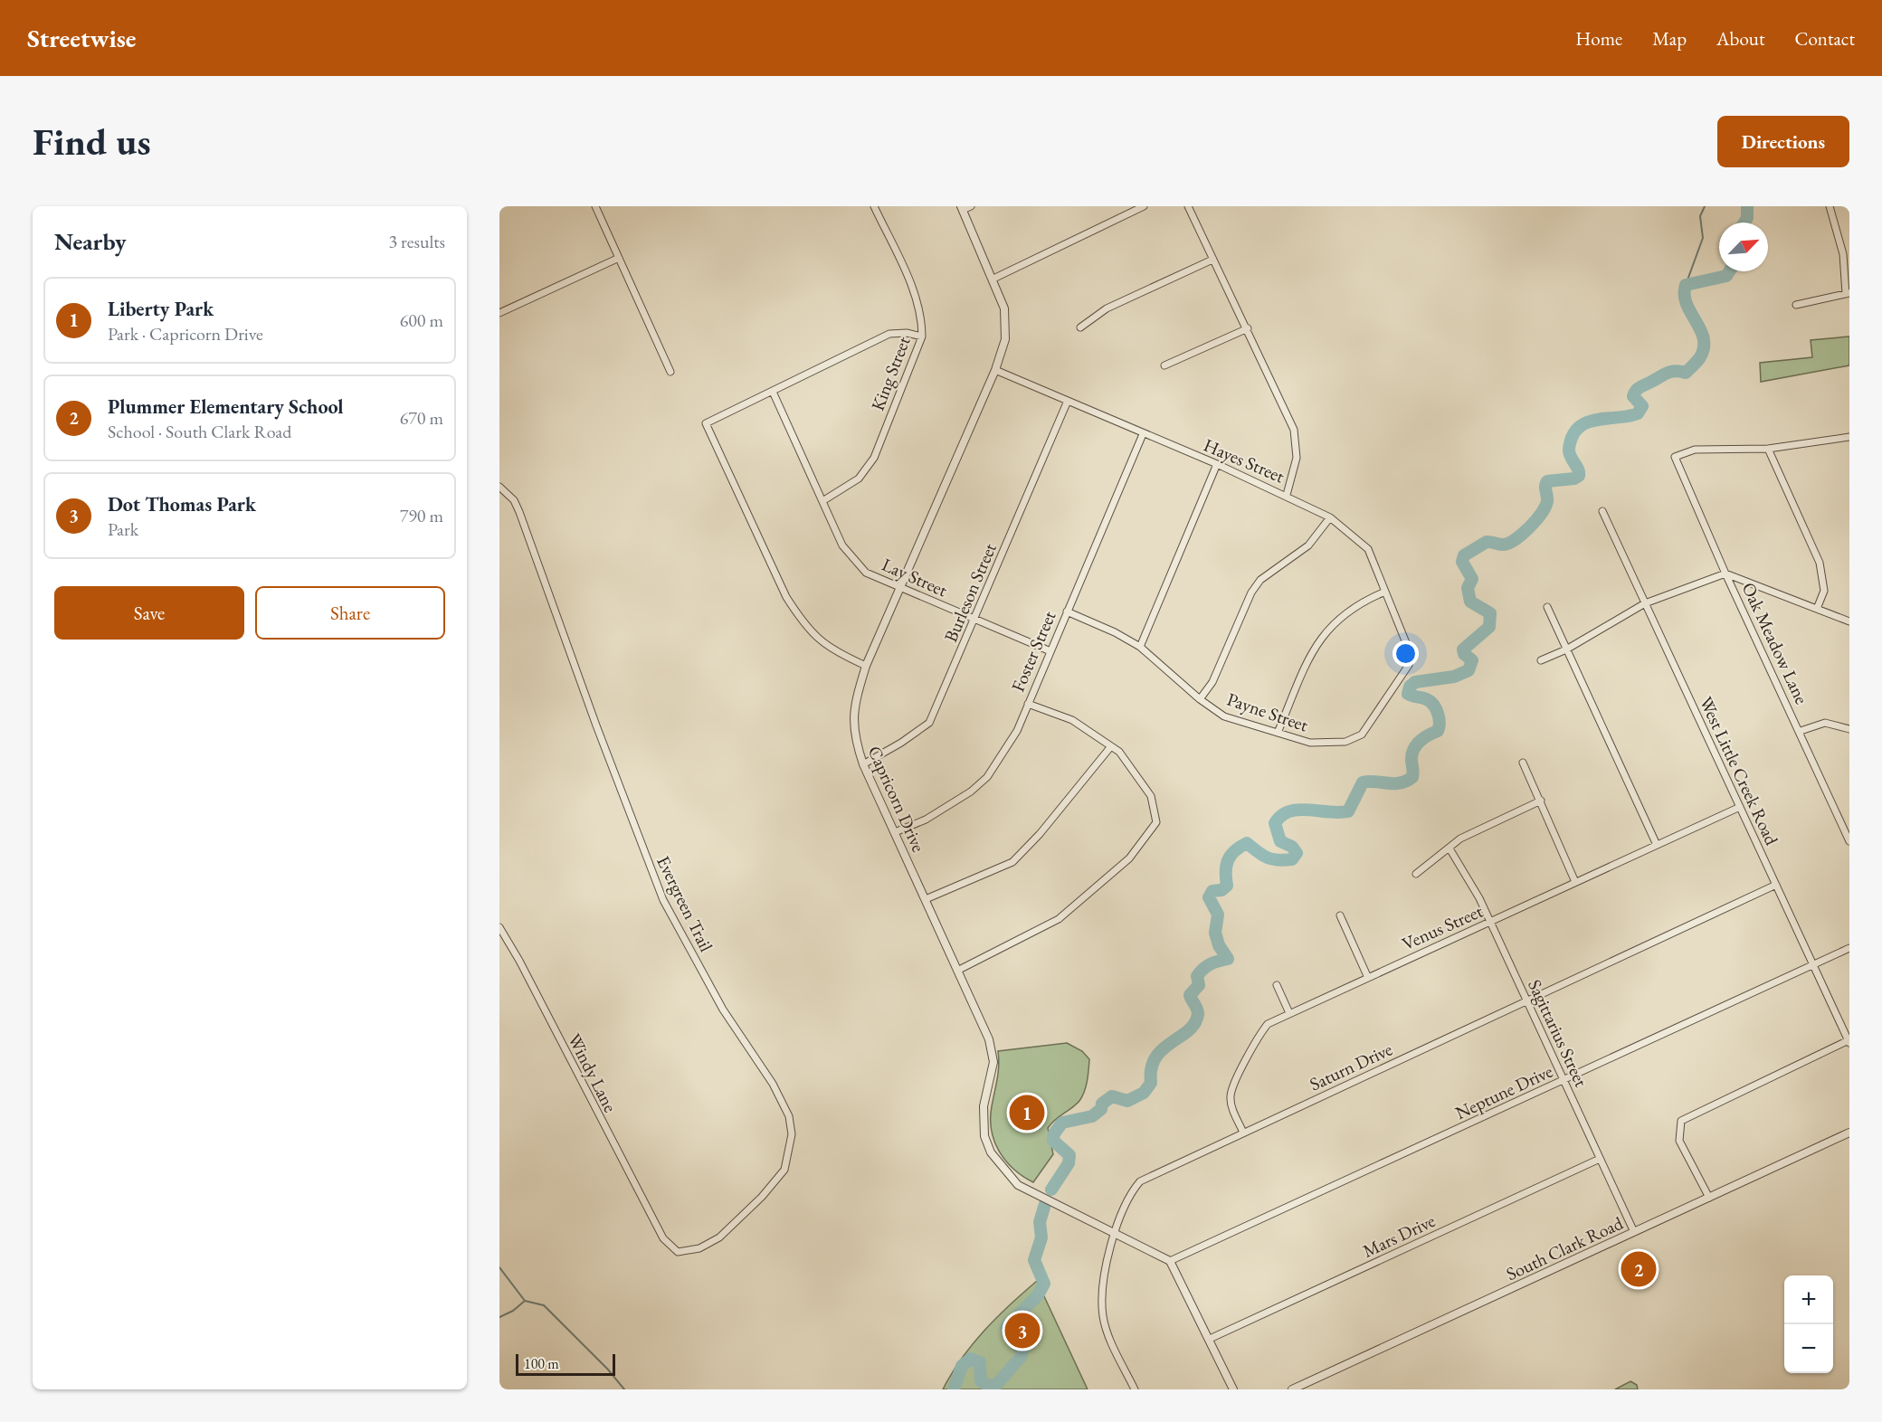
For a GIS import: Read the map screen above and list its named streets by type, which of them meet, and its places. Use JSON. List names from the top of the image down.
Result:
{
  "streets": {
    "street": [
      "King Street",
      "Hayes Street",
      "Lay Street",
      "Burleson Street",
      "Oak Meadow Lane",
      "Foster Street",
      "Payne Street",
      "West Little Creek Road",
      "Capricorn Drive",
      "Evergreen Trail",
      "Venus Street",
      "Sagittarius Street",
      "Saturn Drive",
      "Windy Lane",
      "Neptune Drive",
      "Mars Drive",
      "South Clark Road"
    ]
  },
  "crossings": [
    ["King Street", "Lay Street"],
    ["Hayes Street", "Burleson Street"],
    ["Hayes Street", "Foster Street"],
    ["Hayes Street", "Payne Street"],
    ["Hayes Street", "Capricorn Drive"],
    ["Lay Street", "Burleson Street"],
    ["Lay Street", "Foster Street"],
    ["Lay Street", "Capricorn Drive"],
    ["Burleson Street", "Capricorn Drive"],
    ["Foster Street", "Payne Street"],
    ["Foster Street", "Capricorn Drive"],
    ["West Little Creek Road", "Venus Street"],
    ["West Little Creek Road", "Saturn Drive"],
    ["West Little Creek Road", "Neptune Drive"],
    ["Capricorn Drive", "Saturn Drive"],
    ["Capricorn Drive", "Neptune Drive"],
    ["Evergreen Trail", "Windy Lane"],
    ["Venus Street", "Sagittarius Street"],
    ["Venus Street", "Saturn Drive"],
    ["Sagittarius Street", "Saturn Drive"],
    ["Sagittarius Street", "Neptune Drive"],
    ["Sagittarius Street", "Mars Drive"],
    ["Sagittarius Street", "South Clark Road"]
  ],
  "scale_bar": "100 m",
  "north": "top right",
  "page": {
    "header": "Streetwise",
    "nav": [
      "Home",
      "Map",
      "About",
      "Contact"
    ],
    "buttons": [
      "Directions",
      ["Save", "Share"]
    ],
    "title": "Find us",
    "heading": ["Nearby", "3 results"],
    "list": [
      {
        "mark": "1",
        "name": "Liberty Park",
        "note": "Park · Capricorn Drive",
        "value": "600 m"
      },
      {
        "mark": "2",
        "name": "Plummer Elementary School",
        "note": "School · South Clark Road",
        "value": "670 m"
      },
      {
        "mark": "3",
        "name": "Dot Thomas Park",
        "note": "Park",
        "value": "790 m"
      }
    ],
    "pins": ["1", "2", "3"],
    "map_buttons": ["+", "−"],
    "scale": "100 m"
  }
}
